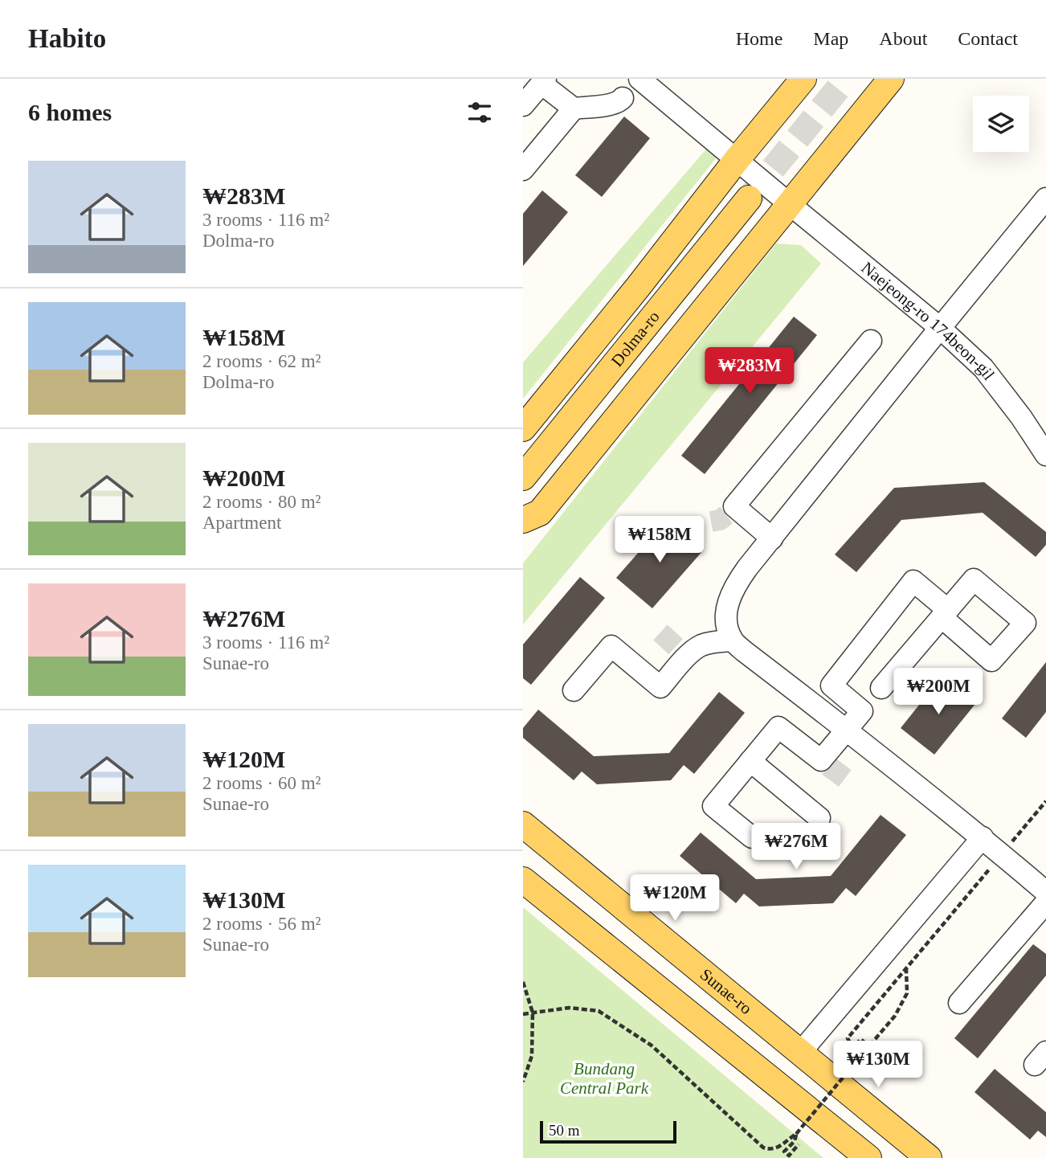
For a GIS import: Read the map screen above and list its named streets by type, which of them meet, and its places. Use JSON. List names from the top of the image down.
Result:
{
  "streets": {
    "main road": ["Dolma-ro", "Sunae-ro"],
    "street": ["Naejeong-ro 174beon-gil"]
  },
  "parks": ["Bundang Central Park"],
  "scale_bar": "50 m",
  "page": {
    "header": "Habito",
    "nav": [
      "Home",
      "Map",
      "About",
      "Contact"
    ],
    "heading": "6 homes",
    "list": [
      {
        "name": "₩283M",
        "note": "3 rooms · 116 m² · Dolma-ro"
      },
      {
        "name": "₩158M",
        "note": "2 rooms · 62 m² · Dolma-ro"
      },
      {
        "name": "₩200M",
        "note": "2 rooms · 80 m² · Apartment"
      },
      {
        "name": "₩276M",
        "note": "3 rooms · 116 m² · Sunae-ro"
      },
      {
        "name": "₩120M",
        "note": "2 rooms · 60 m² · Sunae-ro"
      },
      {
        "name": "₩130M",
        "note": "2 rooms · 56 m² · Sunae-ro"
      }
    ],
    "price": [
      "₩283M",
      "₩158M",
      "₩200M",
      "₩276M",
      "₩120M",
      "₩130M"
    ],
    "scale": "50 m"
  }
}
